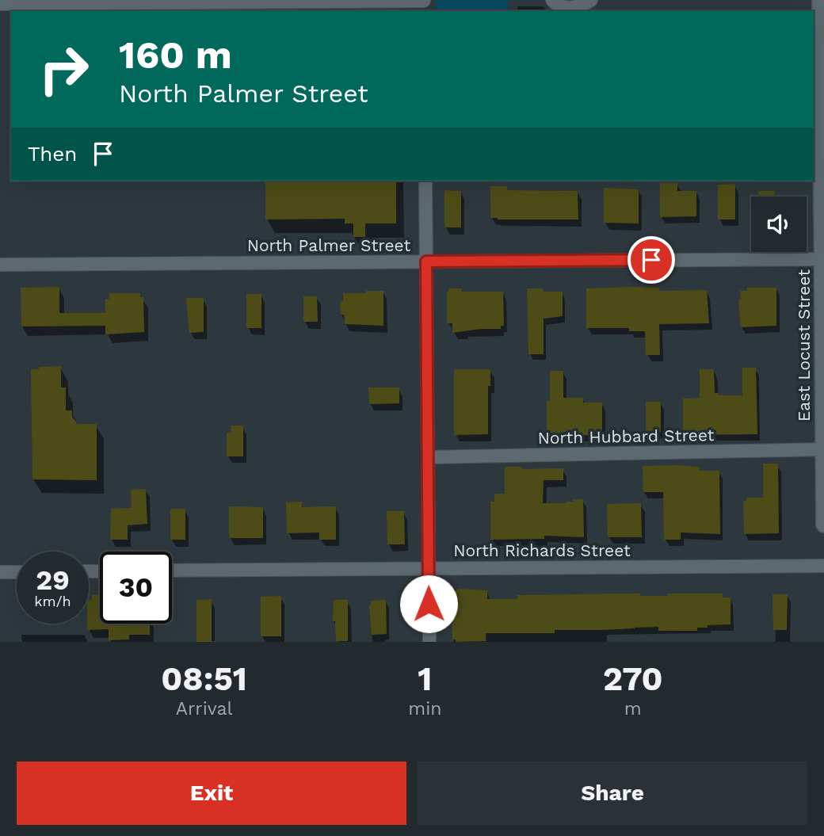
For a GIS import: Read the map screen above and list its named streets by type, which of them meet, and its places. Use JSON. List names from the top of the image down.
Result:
{
  "streets": {
    "main road": ["East Locust Street"],
    "street": ["North Palmer Street", "North Hubbard Street", "North Richards Street"]
  },
  "crossings": [
    ["North Palmer Street", "East Locust Street"],
    ["East Locust Street", "North Hubbard Street"]
  ],
  "page": {
    "turn": ["160 m", "North Palmer Street"],
    "then": "Then",
    "speed": "29 km/h",
    "limit": "30",
    "eta": [
      "08:51",
      "Arrival",
      "1",
      "min",
      "270",
      "m"
    ],
    "buttons": ["Exit", "Share"]
  }
}
